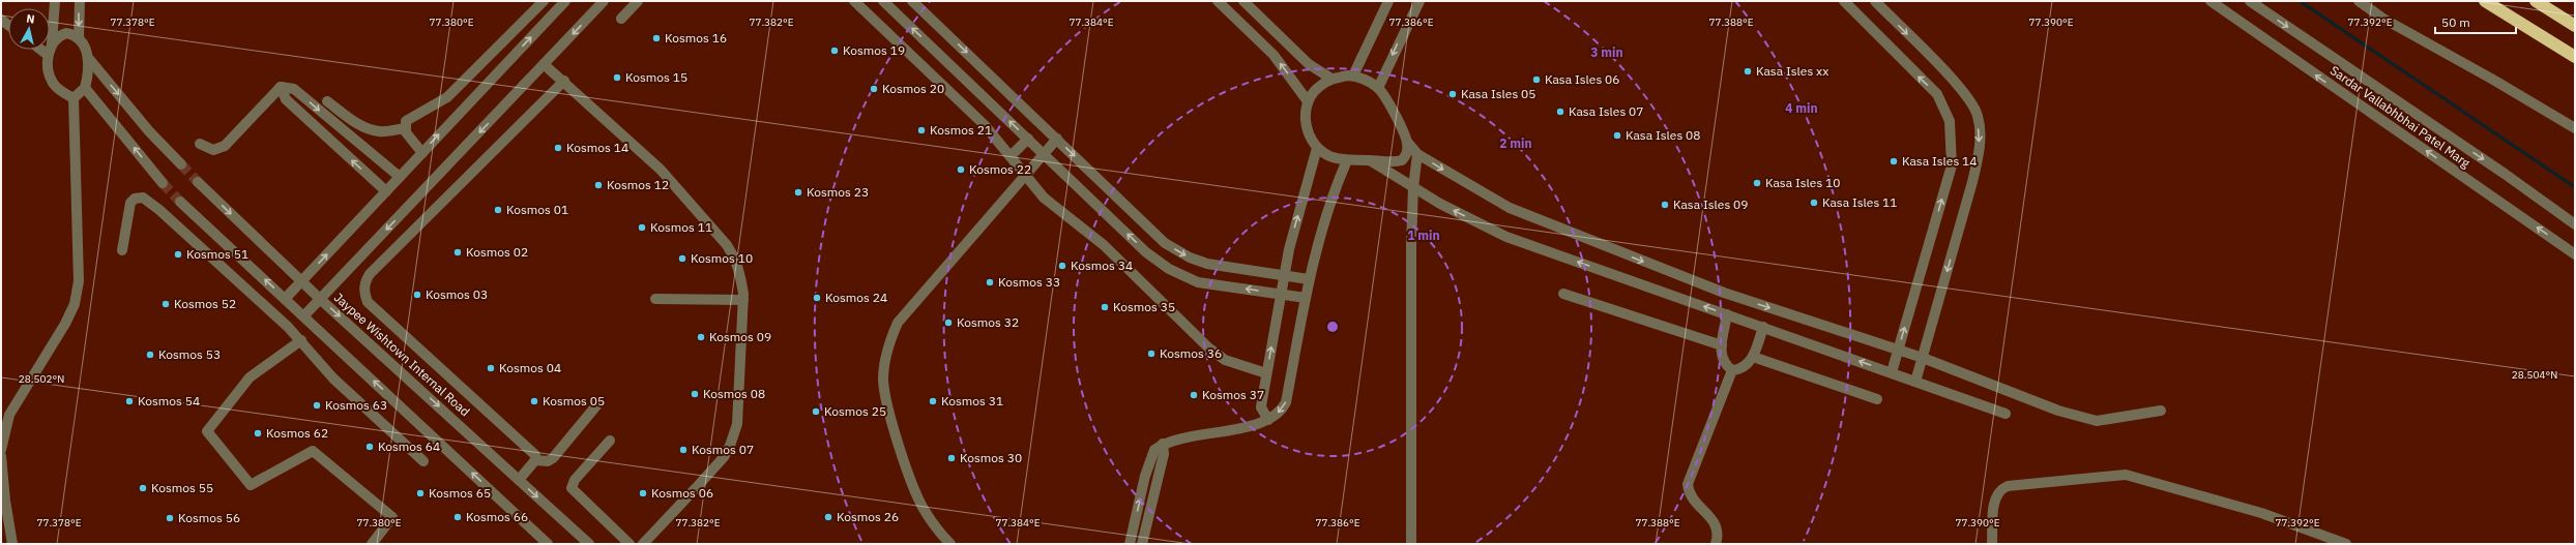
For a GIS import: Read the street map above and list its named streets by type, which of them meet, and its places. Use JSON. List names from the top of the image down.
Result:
{
  "streets": {
    "street": ["Sardar Vallabhbhai Patel Marg", "Jaypee Wishtown Internal Road"]
  },
  "places": [
    "Kosmos 16",
    "Kosmos 19",
    "Kasa Isles xx",
    "Kosmos 15",
    "Kasa Isles 06",
    "Kosmos 20",
    "Kasa Isles 05",
    "Kasa Isles 07",
    "Kosmos 21",
    "Kasa Isles 08",
    "Kosmos 14",
    "Kasa Isles 14",
    "Kosmos 22",
    "Kasa Isles 10",
    "Kosmos 12",
    "Kosmos 23",
    "Kasa Isles 11",
    "Kasa Isles 09",
    "Kosmos 01",
    "Kosmos 11",
    "Kosmos 02",
    "Kosmos 51",
    "Kosmos 10",
    "Kosmos 34",
    "Kosmos 33",
    "Kosmos 03",
    "Kosmos 24",
    "Kosmos 52",
    "Kosmos 35",
    "Kosmos 32",
    "Kosmos 09",
    "Kosmos 36",
    "Kosmos 53",
    "Kosmos 04",
    "Kosmos 08",
    "Kosmos 37",
    "Kosmos 54",
    "Kosmos 05",
    "Kosmos 31",
    "Kosmos 63",
    "Kosmos 25",
    "Kosmos 62",
    "Kosmos 64",
    "Kosmos 07",
    "Kosmos 30",
    "Kosmos 55",
    "Kosmos 65",
    "Kosmos 06",
    "Kosmos 66",
    "Kosmos 26",
    "Kosmos 56"
  ],
  "scale_bar": "50 m",
  "north": "top",
  "coordinates": [
    "77.378°E",
    "77.380°E",
    "77.382°E",
    "77.384°E",
    "77.386°E",
    "77.388°E",
    "77.390°E",
    "77.392°E",
    "28.504°N",
    "28.502°N"
  ],
  "rings": [
    "3 min",
    "4 min",
    "2 min",
    "1 min"
  ]
}
